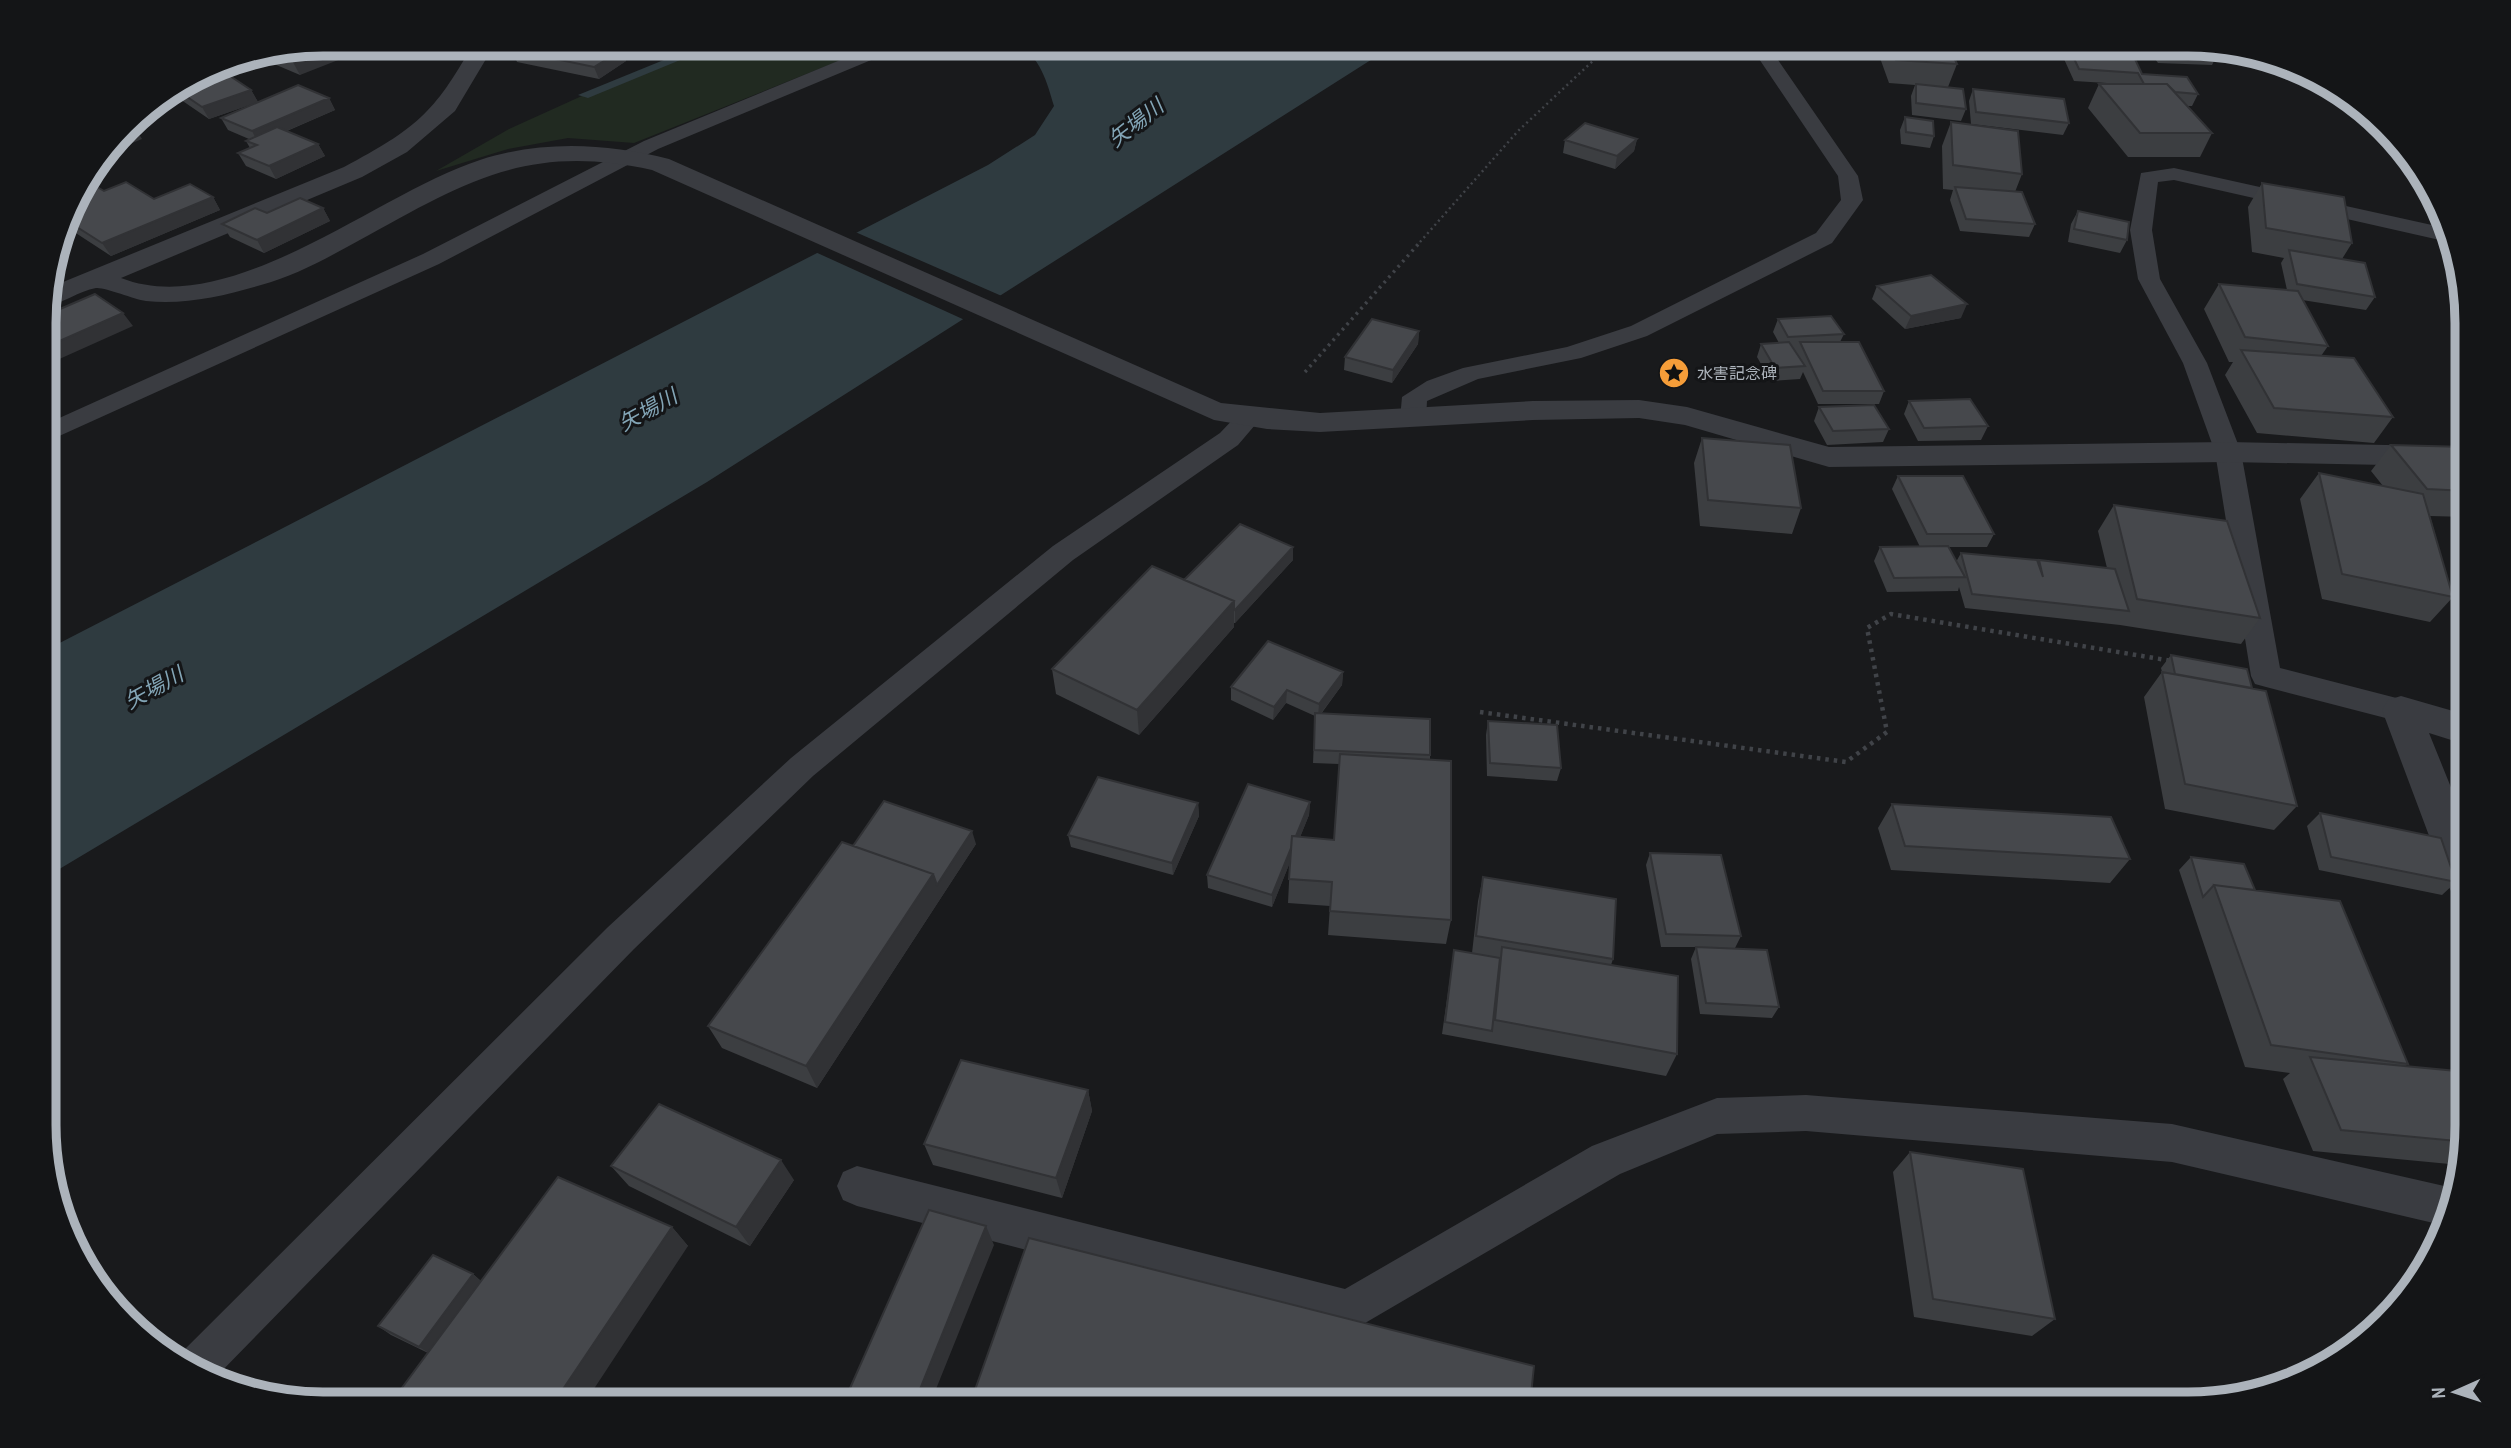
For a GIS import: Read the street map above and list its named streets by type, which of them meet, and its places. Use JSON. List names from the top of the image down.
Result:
{
  "water": ["矢場川"],
  "places": {
    "place": ["水害記念碑"]
  },
  "north": "left"
}
